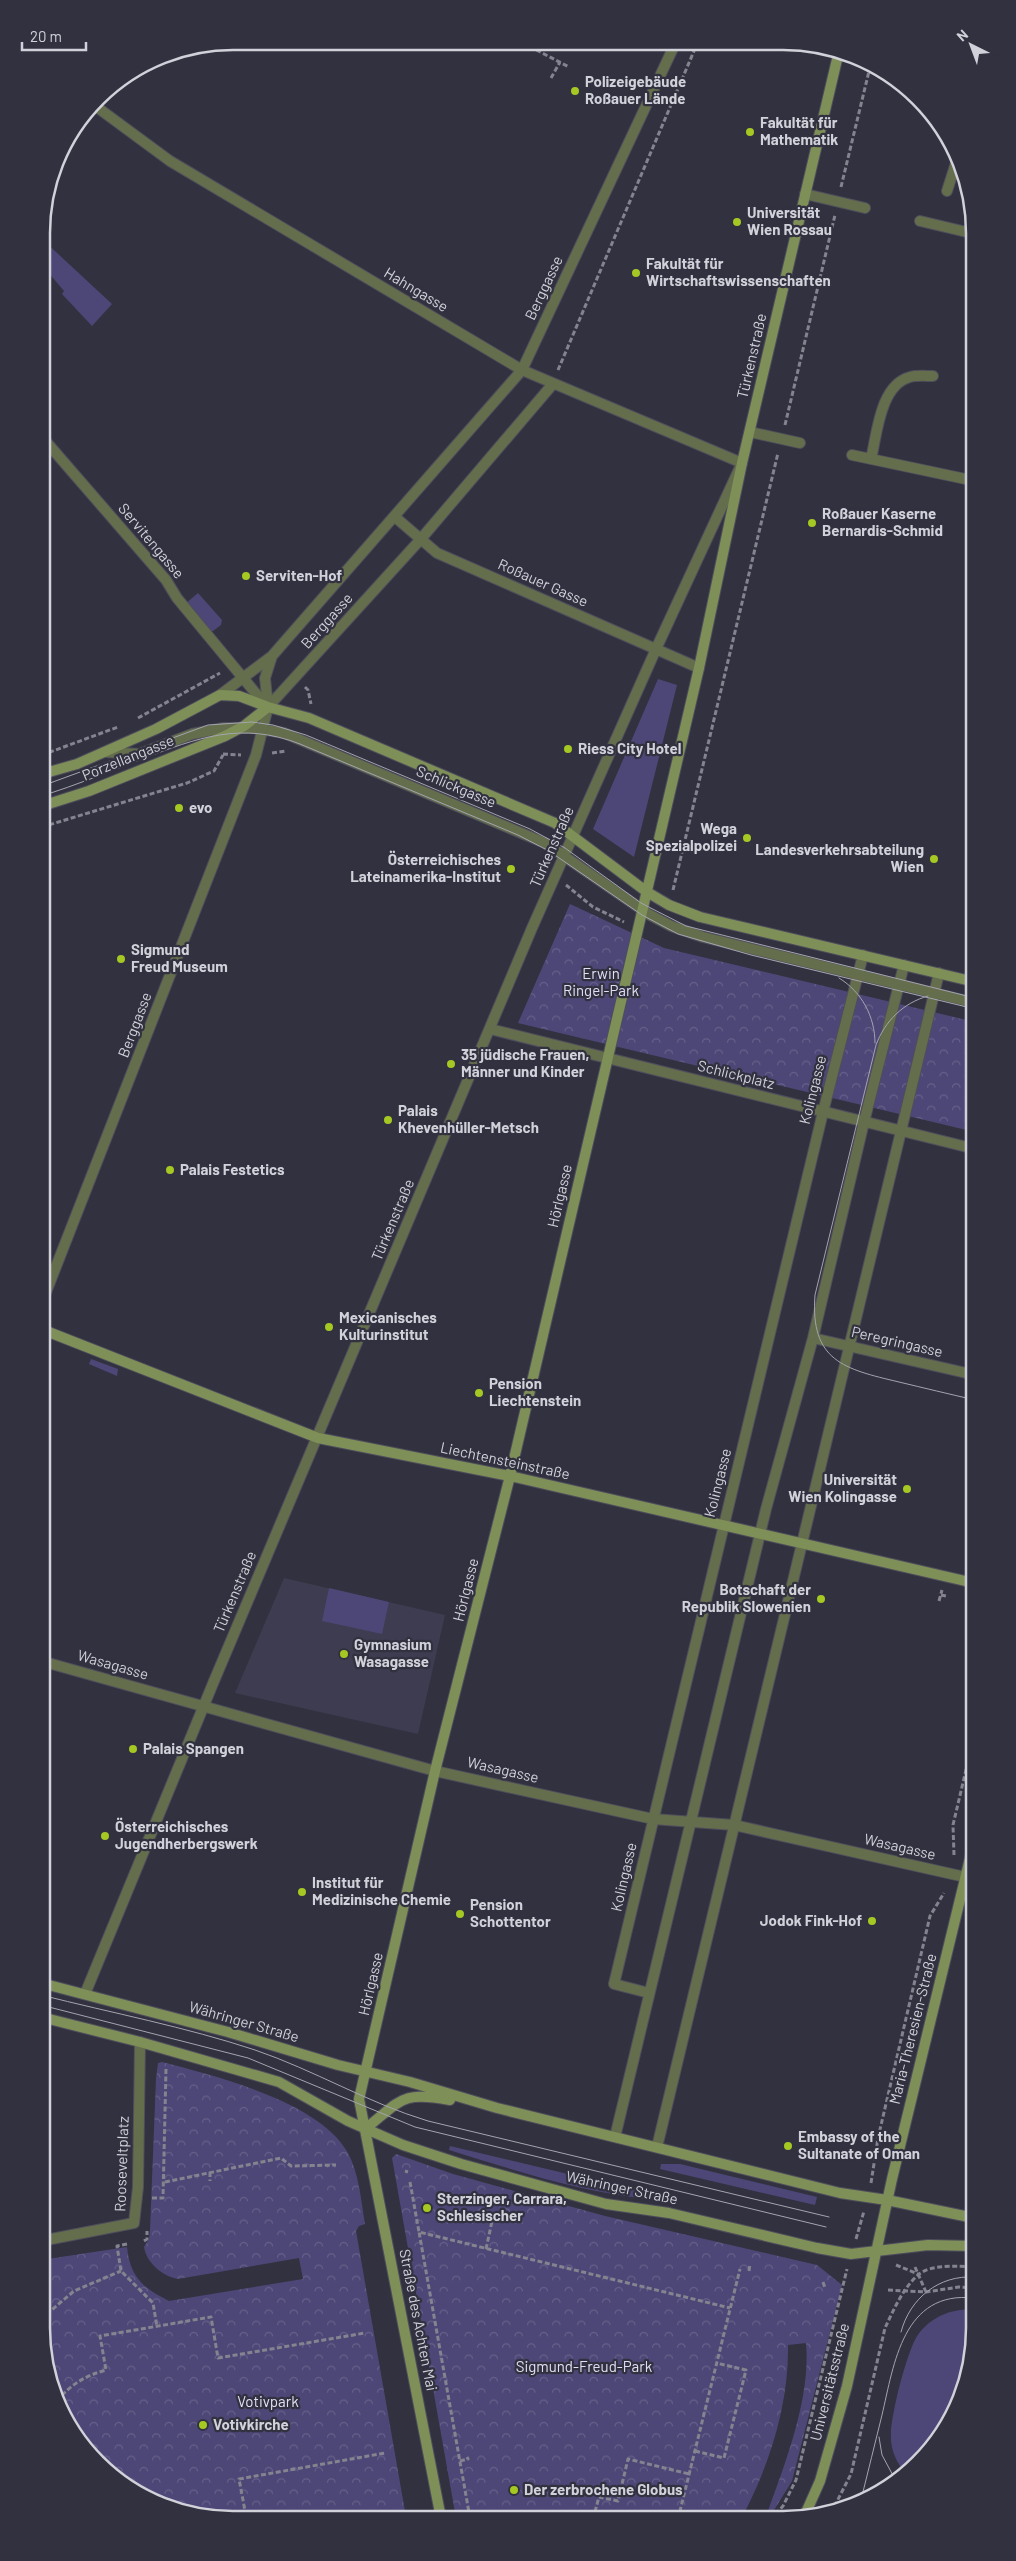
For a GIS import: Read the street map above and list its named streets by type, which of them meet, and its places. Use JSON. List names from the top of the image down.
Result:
{
  "streets": {
    "main road": [
      "Türkenstraße",
      "Porzellangasse",
      "Schlickgasse",
      "Hörlgasse",
      "Liechtensteinstraße",
      "Währinger Straße",
      "Maria-Theresien-Straße",
      "Straße des Achten Mai",
      "Universitätsstraße"
    ],
    "street": [
      "Berggasse",
      "Hahngasse",
      "Servitengasse",
      "Roßauer Gasse",
      "Schlickplatz",
      "Kolingasse",
      "Peregringasse",
      "Wasagasse",
      "Rooseveltplatz"
    ]
  },
  "crossings": [
    ["Berggasse", "Hahngasse"],
    ["Berggasse", "Servitengasse"],
    ["Berggasse", "Roßauer Gasse"],
    ["Berggasse", "Porzellangasse"],
    ["Berggasse", "Schlickgasse"],
    ["Hahngasse", "Türkenstraße"],
    ["Türkenstraße", "Roßauer Gasse"],
    ["Türkenstraße", "Schlickgasse"],
    ["Türkenstraße", "Schlickplatz"],
    ["Türkenstraße", "Hörlgasse"],
    ["Türkenstraße", "Liechtensteinstraße"],
    ["Türkenstraße", "Wasagasse"],
    ["Türkenstraße", "Währinger Straße"],
    ["Servitengasse", "Porzellangasse"],
    ["Servitengasse", "Schlickgasse"],
    ["Porzellangasse", "Schlickgasse"],
    ["Schlickgasse", "Kolingasse"],
    ["Schlickplatz", "Kolingasse"],
    ["Schlickplatz", "Hörlgasse"],
    ["Kolingasse", "Liechtensteinstraße"],
    ["Kolingasse", "Wasagasse"],
    ["Hörlgasse", "Liechtensteinstraße"],
    ["Hörlgasse", "Wasagasse"],
    ["Hörlgasse", "Währinger Straße"],
    ["Hörlgasse", "Straße des Achten Mai"],
    ["Währinger Straße", "Maria-Theresien-Straße"],
    ["Währinger Straße", "Rooseveltplatz"],
    ["Währinger Straße", "Straße des Achten Mai"],
    ["Währinger Straße", "Universitätsstraße"],
    ["Maria-Theresien-Straße", "Universitätsstraße"]
  ],
  "parks": ["Erwin Ringel-Park", "Sigmund-Freud-Park", "Votivpark"],
  "places": [
    "Polizeigebäude Roßauer Lände",
    "Fakultät für Mathematik",
    "Universität Wien Rossau",
    "Fakultät für Wirtschaftswissenschaften",
    "Roßauer Kaserne Bernardis-Schmid",
    "Serviten-Hof",
    "Riess City Hotel",
    "evo",
    "Wega Spezialpolizei",
    "Landesverkehrsabteilung Wien",
    "Österreichisches Lateinamerika-Institut",
    "Sigmund Freud Museum",
    "35 jüdische Frauen, Männer und Kinder",
    "Palais Khevenhüller-Metsch",
    "Palais Festetics",
    "Mexicanisches Kulturinstitut",
    "Pension Liechtenstein",
    "Universität Wien Kolingasse",
    "Botschaft der Republik Slowenien",
    "Gymnasium Wasagasse",
    "Palais Spangen",
    "Österreichisches Jugendherbergswerk",
    "Institut für Medizinische Chemie",
    "Pension Schottentor",
    "Jodok Fink-Hof",
    "Embassy of the Sultanate of Oman",
    "Sterzinger, Carrara, Schlesischer",
    "Votivkirche",
    "Der zerbrochene Globus"
  ],
  "scale_bar": "20 m",
  "north": "top left"
}
